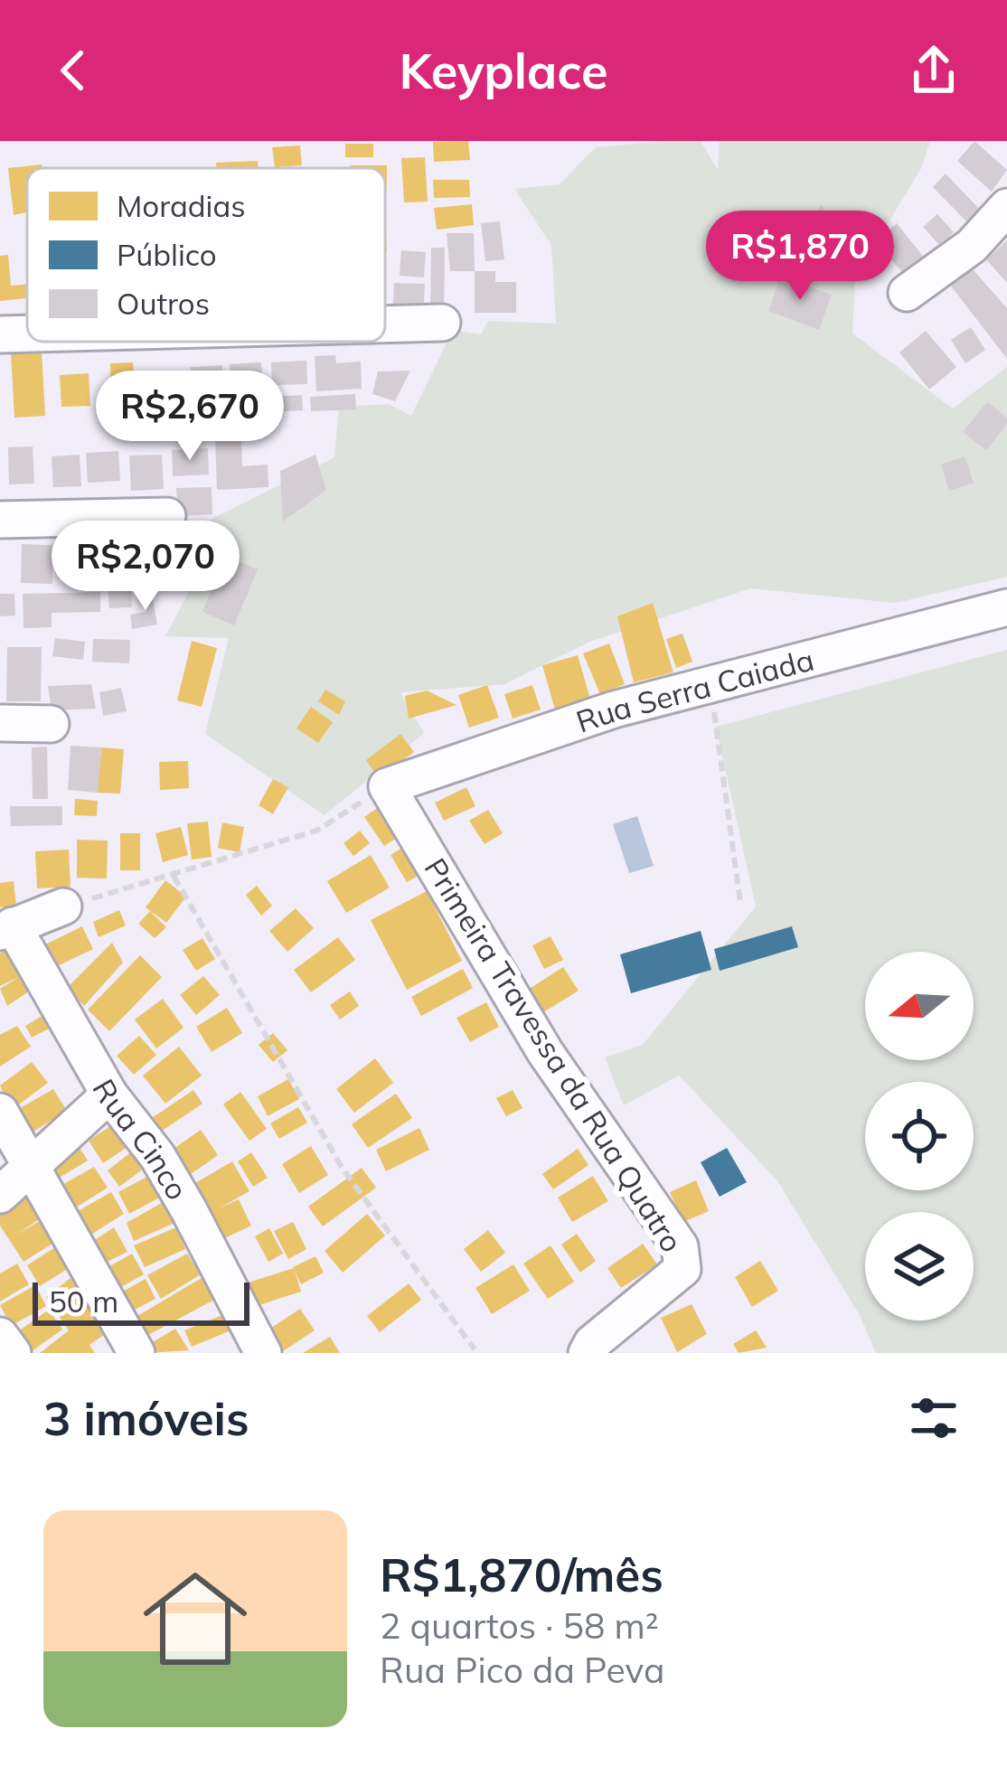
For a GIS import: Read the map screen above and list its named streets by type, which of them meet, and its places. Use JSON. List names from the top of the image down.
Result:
{
  "streets": {
    "street": ["Rua Serra Caiada", "Primeira Travessa da Rua Quatro", "Rua Cinco"]
  },
  "crossings": [
    ["Rua Serra Caiada", "Primeira Travessa da Rua Quatro"]
  ],
  "legend": ["Moradias", "Público", "Outros"],
  "scale_bar": "50 m",
  "north": "left",
  "page": {
    "header": "Keyplace",
    "price": ["R$1,870", "R$2,670", "R$2,070"],
    "scale": "50 m",
    "heading": "3 imóveis",
    "list": [
      {
        "name": "R$1,870/mês",
        "note": "2 quartos · 58 m² · Rua Pico da Peva"
      }
    ]
  }
}
